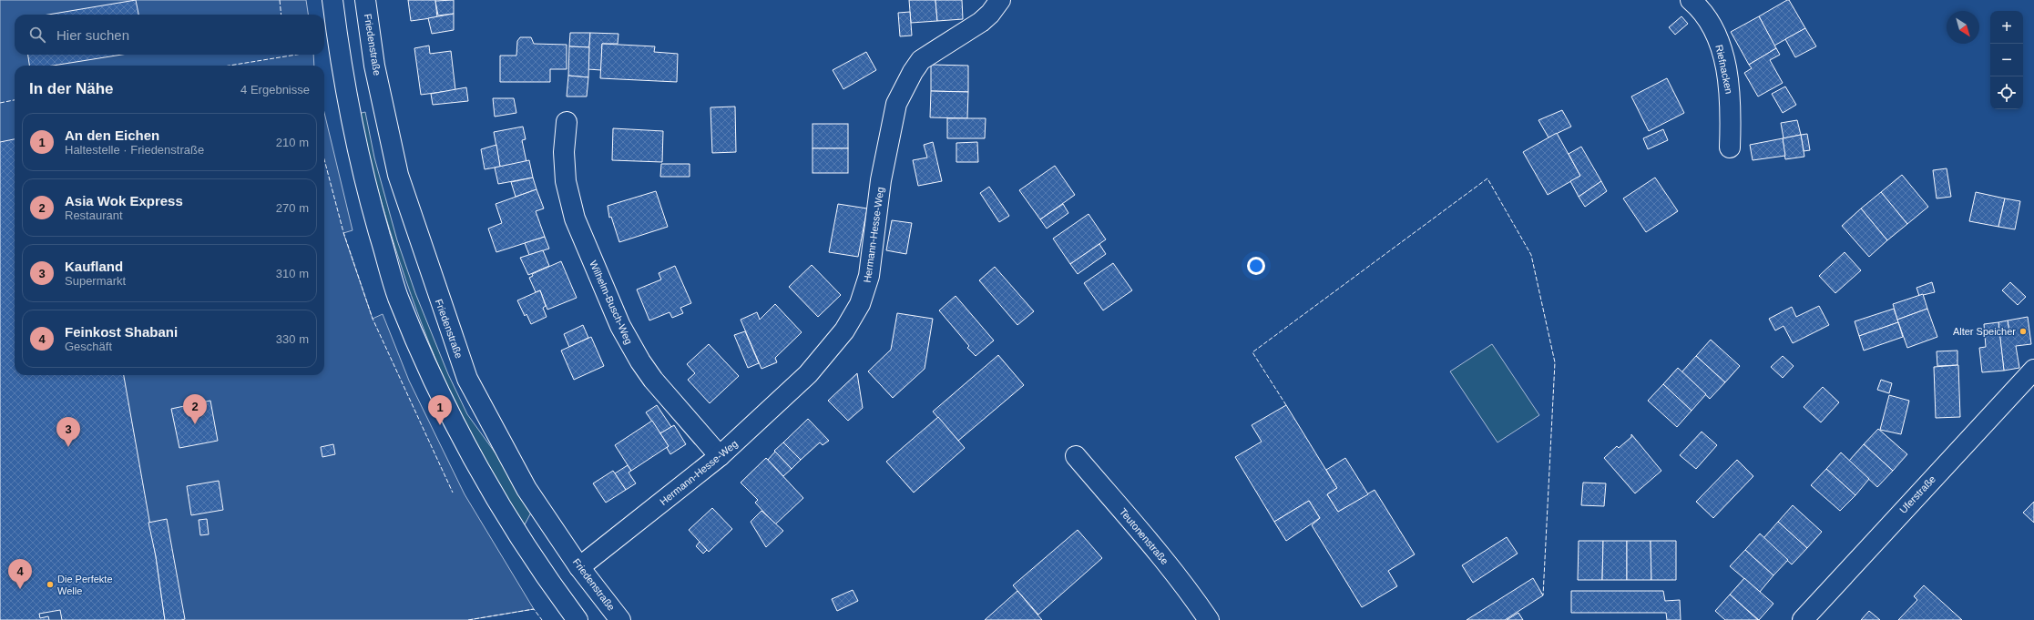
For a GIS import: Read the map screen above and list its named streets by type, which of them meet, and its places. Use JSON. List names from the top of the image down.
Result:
{
  "streets": {
    "street": [
      "Friedenstraße",
      "Riefnacken",
      "Hermann-Hesse-Weg",
      "Wilhelm-Busch-Weg",
      "Uferstraße",
      "Teutonenstraße"
    ]
  },
  "crossings": [
    ["Friedenstraße", "Hermann-Hesse-Weg"],
    ["Hermann-Hesse-Weg", "Wilhelm-Busch-Weg"]
  ],
  "places": ["Alter Speicher", "Die Perfekte Welle"],
  "north": "bottom right",
  "page": {
    "map_buttons": ["+", "−"],
    "search": "Hier suchen",
    "heading": ["In der Nähe", "4 Ergebnisse"],
    "list": [
      {
        "mark": "1",
        "name": "An den Eichen",
        "note": "Haltestelle · Friedenstraße",
        "value": "210 m"
      },
      {
        "mark": "2",
        "name": "Asia Wok Express",
        "note": "Restaurant",
        "value": "270 m"
      },
      {
        "mark": "3",
        "name": "Kaufland",
        "note": "Supermarkt",
        "value": "310 m"
      },
      {
        "mark": "4",
        "name": "Feinkost Shabani",
        "note": "Geschäft",
        "value": "330 m"
      }
    ],
    "pins": [
      "2",
      "1",
      "3",
      "4"
    ]
  }
}
